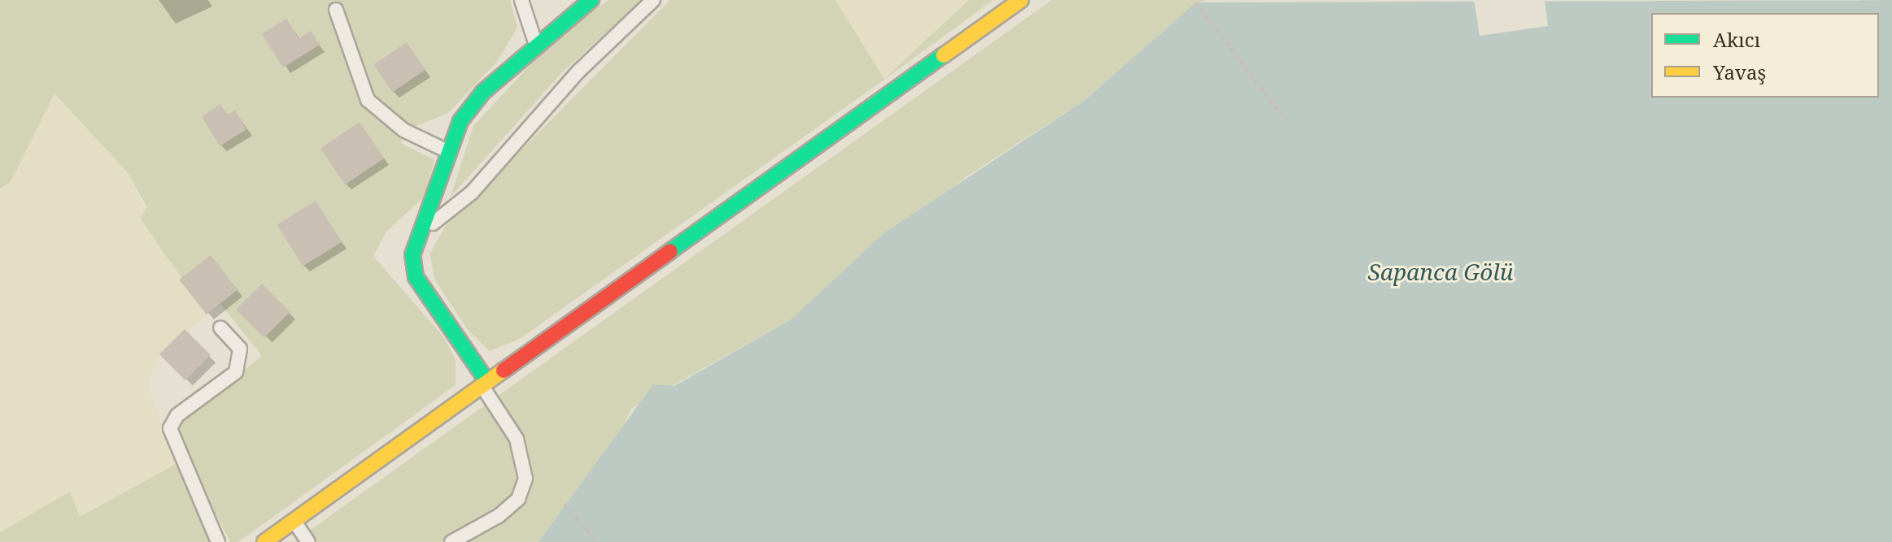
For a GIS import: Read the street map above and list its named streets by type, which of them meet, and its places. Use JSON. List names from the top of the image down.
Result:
{
  "water": ["Sapanca Gölü"],
  "legend": ["Akıcı", "Yavaş"]
}
